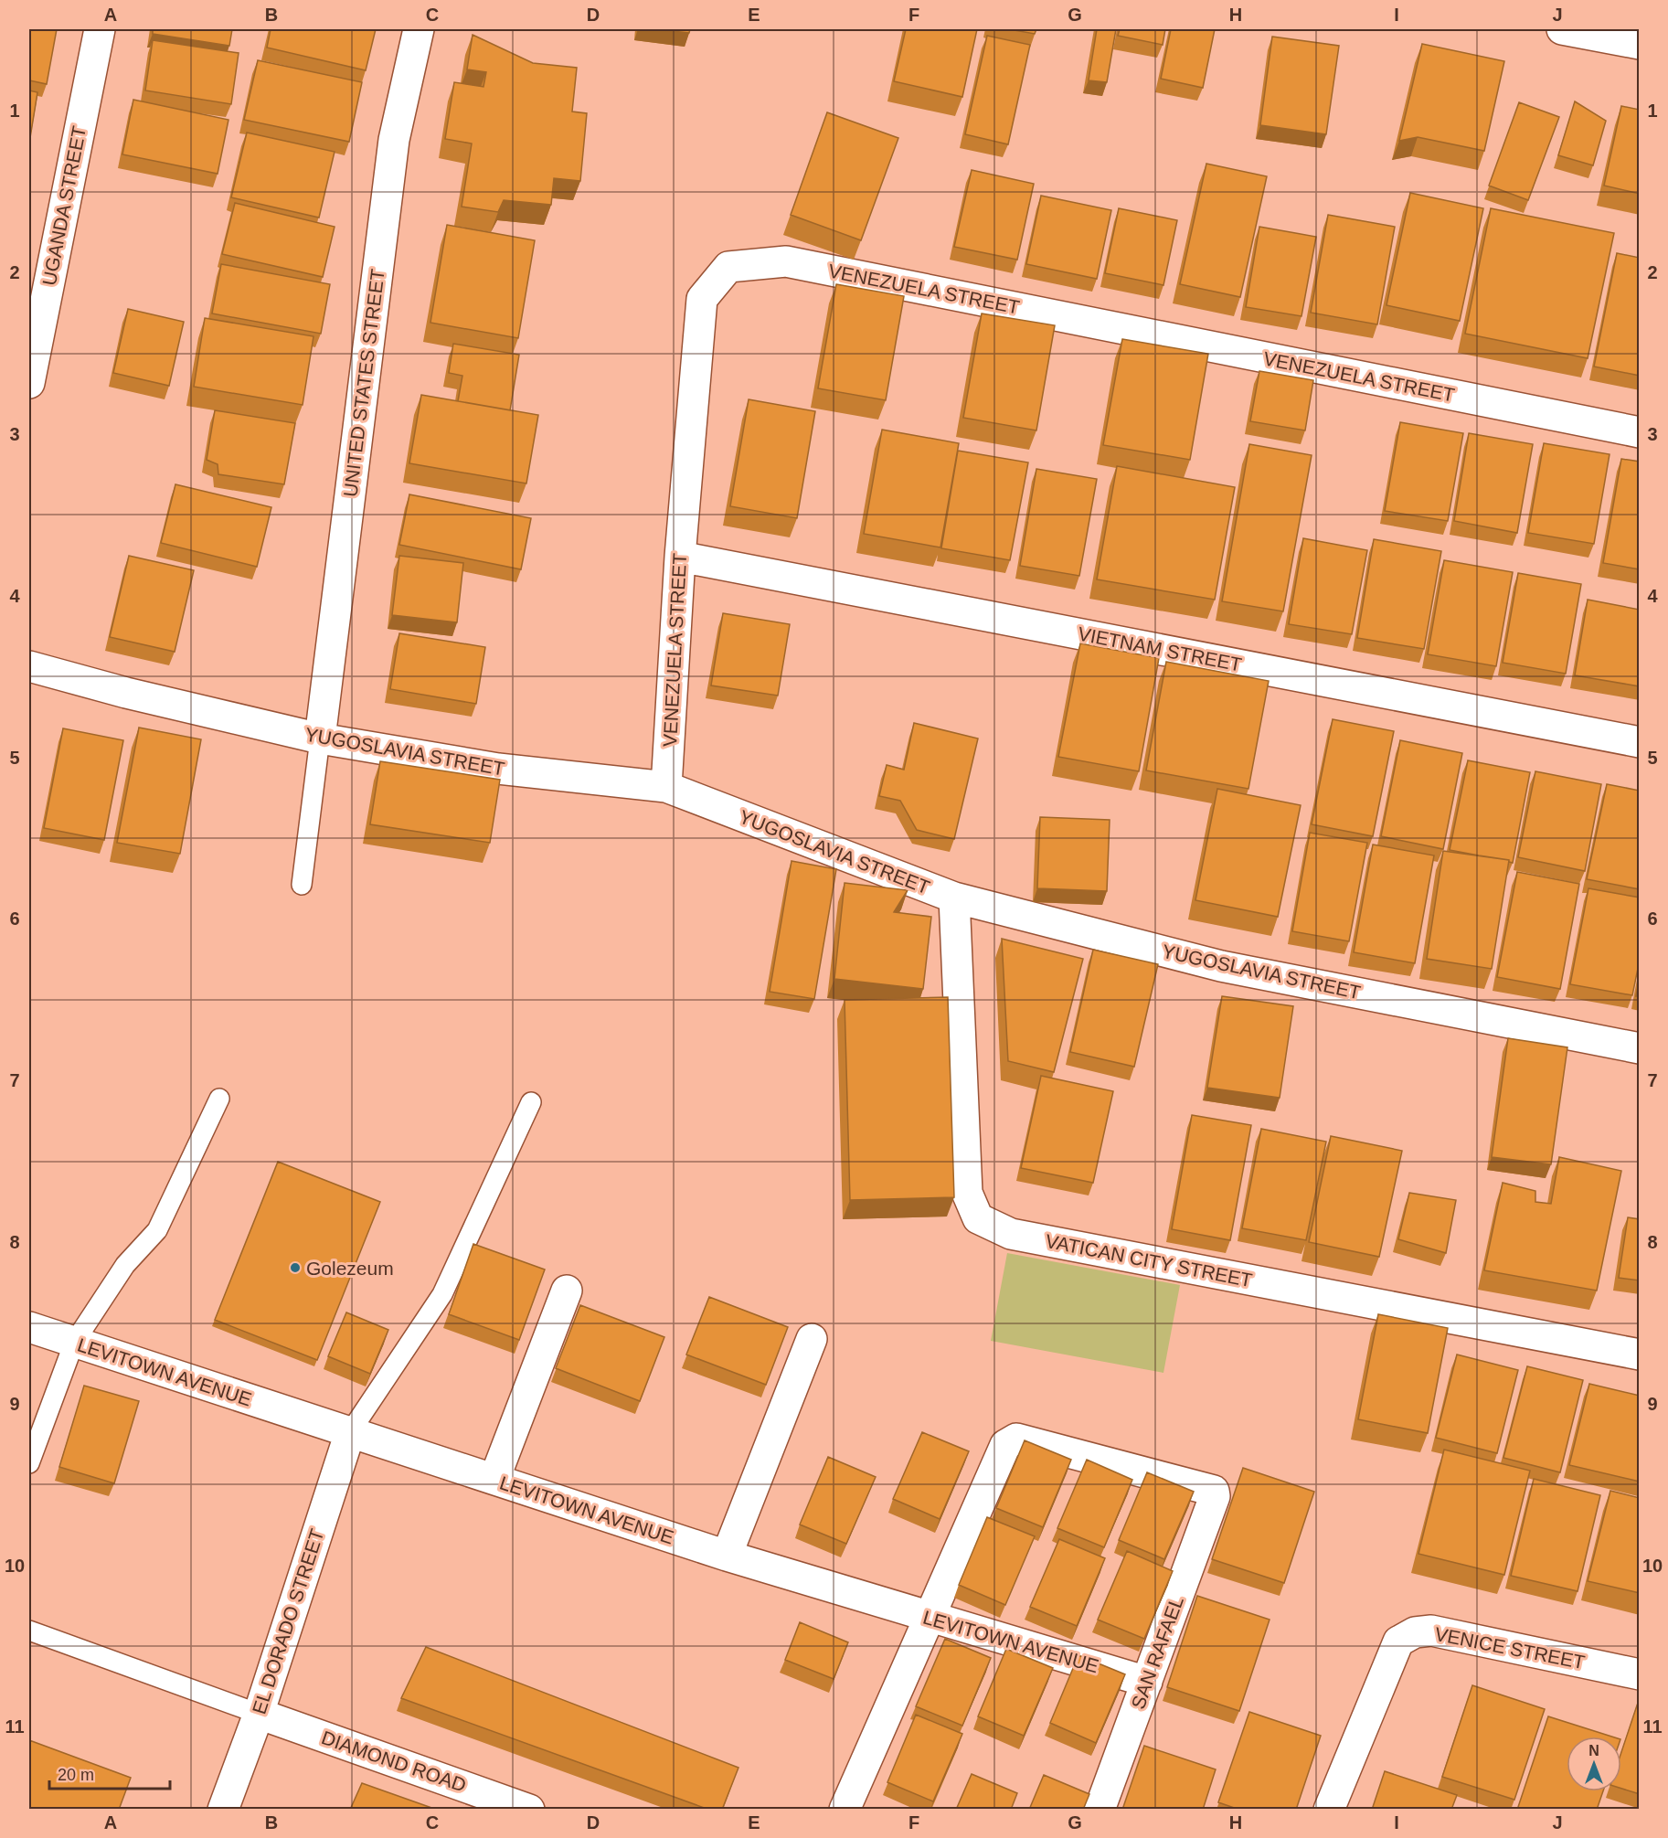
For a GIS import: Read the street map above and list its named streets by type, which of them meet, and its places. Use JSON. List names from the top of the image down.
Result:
{
  "streets": {
    "street": [
      "UGANDA STREET",
      "VENEZUELA STREET",
      "UNITED STATES STREET",
      "VIETNAM STREET",
      "YUGOSLAVIA STREET",
      "VATICAN CITY STREET",
      "LEVITOWN AVENUE",
      "EL DORADO STREET",
      "VENICE STREET",
      "SAN RAFAEL",
      "DIAMOND ROAD"
    ]
  },
  "crossings": [
    ["VENEZUELA STREET", "VIETNAM STREET"],
    ["VENEZUELA STREET", "YUGOSLAVIA STREET"],
    ["UNITED STATES STREET", "YUGOSLAVIA STREET"],
    ["YUGOSLAVIA STREET", "VATICAN CITY STREET"],
    ["LEVITOWN AVENUE", "EL DORADO STREET"],
    ["LEVITOWN AVENUE", "SAN RAFAEL"],
    ["EL DORADO STREET", "DIAMOND ROAD"]
  ],
  "places": ["Golezeum"],
  "scale_bar": "20 m",
  "north": "top",
  "grid": {
    "columns": [
      "A",
      "B",
      "C",
      "D",
      "E",
      "F",
      "G",
      "H",
      "I",
      "J"
    ],
    "rows": [
      "1",
      "2",
      "3",
      "4",
      "5",
      "6",
      "7",
      "8",
      "9",
      "10",
      "11"
    ]
  }
}
